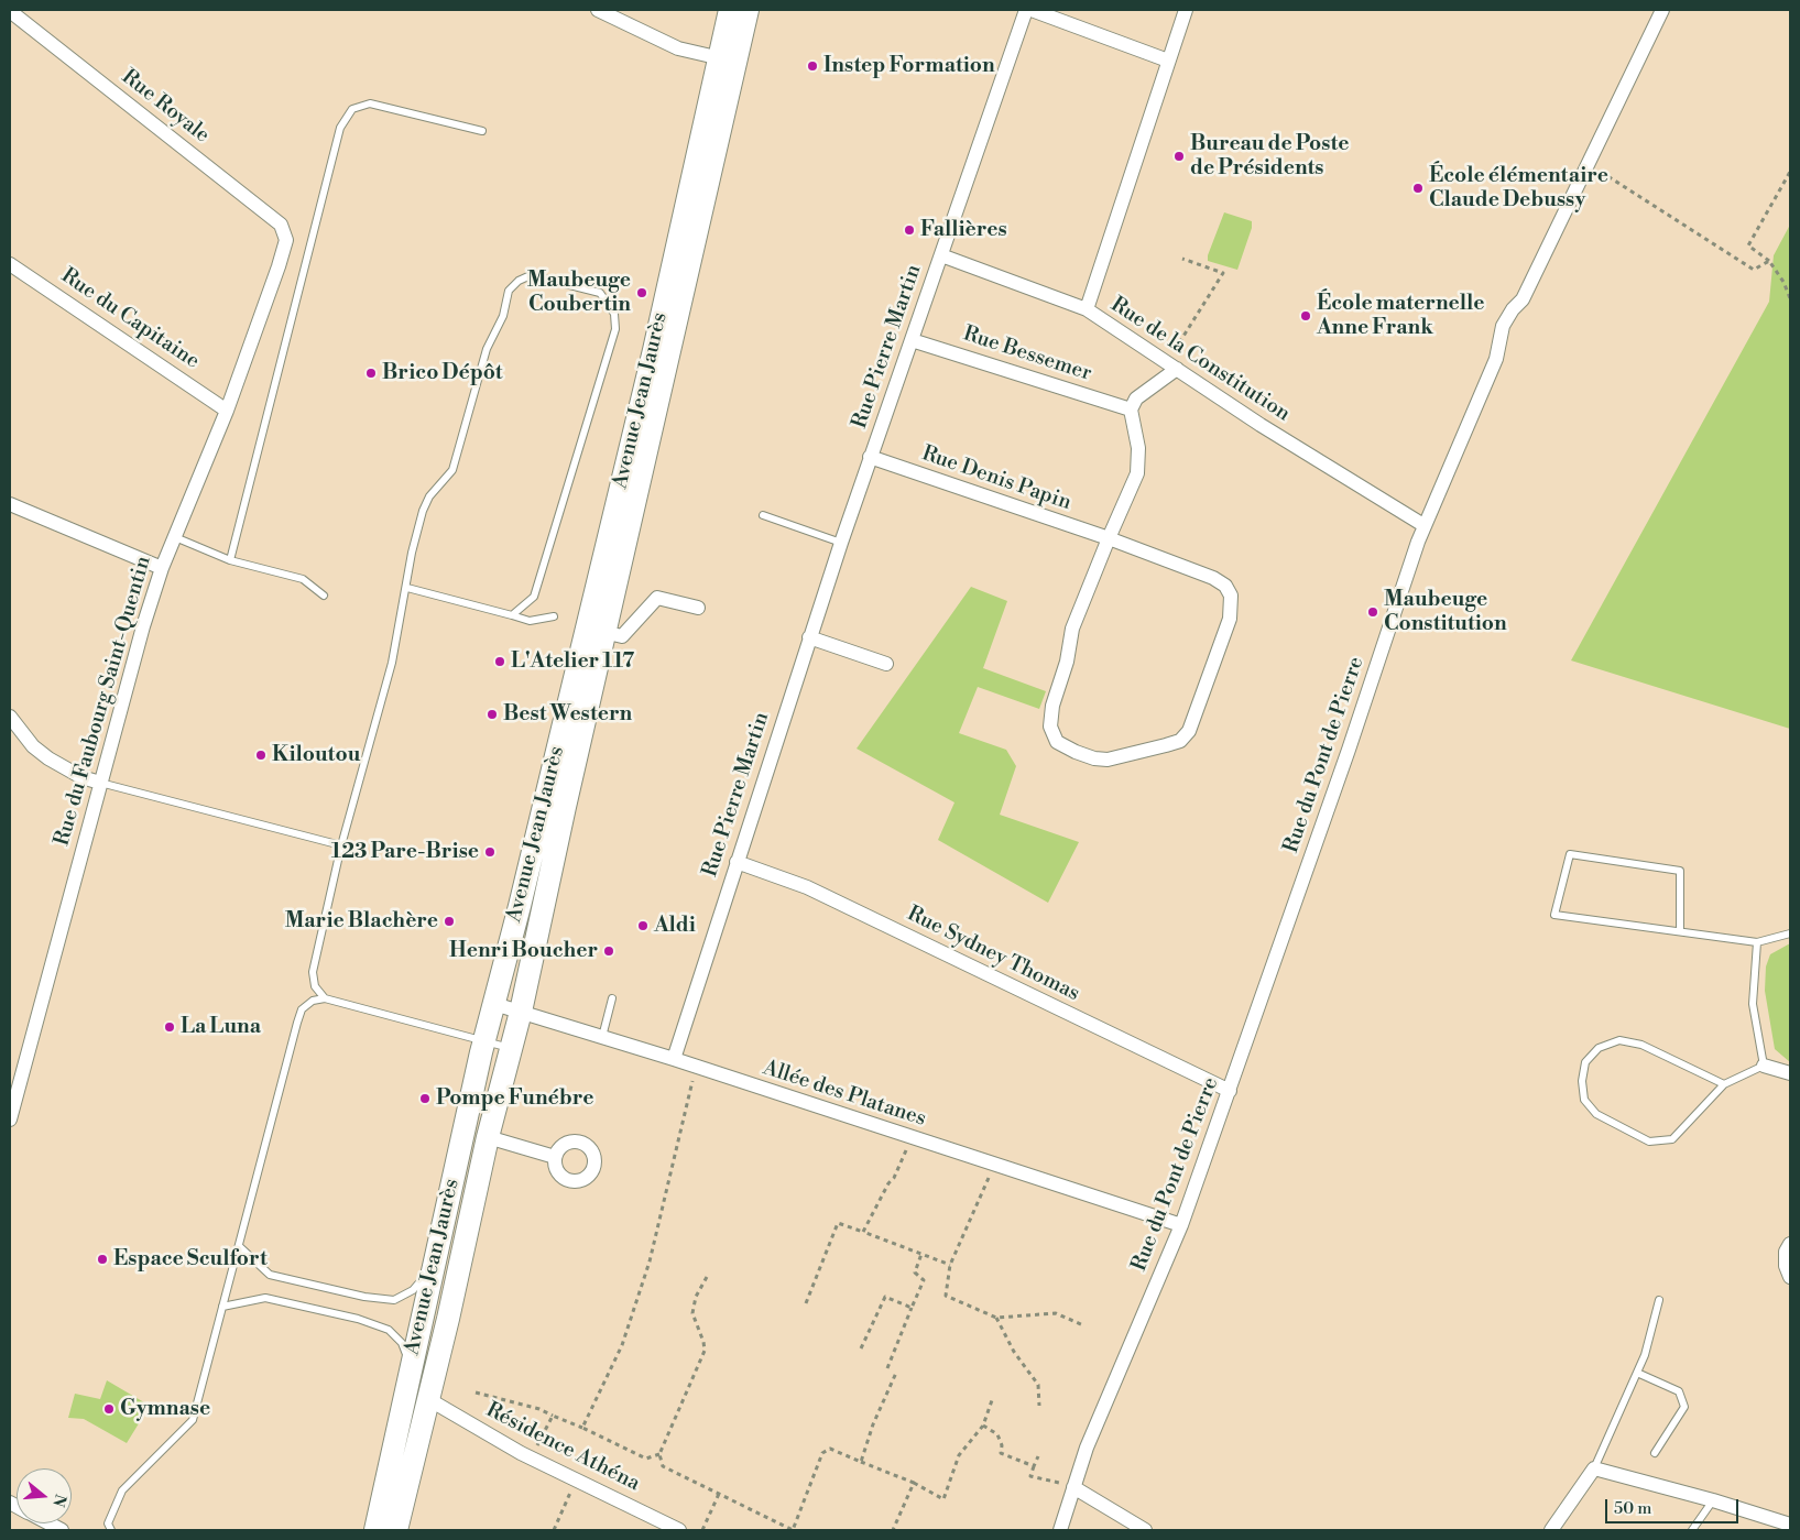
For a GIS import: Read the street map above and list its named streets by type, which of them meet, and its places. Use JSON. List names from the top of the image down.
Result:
{
  "streets": {
    "main road": ["Avenue Jean Jaurès"],
    "street": [
      "Rue Royale",
      "Rue du Capitaine",
      "Rue Pierre Martin",
      "Rue Bessemer",
      "Rue de la Constitution",
      "Rue Denis Papin",
      "Rue du Faubourg Saint-Quentin",
      "Rue du Pont de Pierre",
      "Rue Sydney Thomas",
      "Allée des Platanes",
      "Résidence Athéna"
    ]
  },
  "crossings": [
    ["Rue Royale", "Rue du Faubourg Saint-Quentin"],
    ["Rue du Capitaine", "Rue du Faubourg Saint-Quentin"],
    ["Rue Pierre Martin", "Rue Bessemer"],
    ["Rue Pierre Martin", "Rue de la Constitution"],
    ["Rue Pierre Martin", "Rue Denis Papin"],
    ["Rue Pierre Martin", "Rue Sydney Thomas"],
    ["Rue Pierre Martin", "Allée des Platanes"],
    ["Rue de la Constitution", "Rue du Pont de Pierre"],
    ["Avenue Jean Jaurès", "Allée des Platanes"],
    ["Avenue Jean Jaurès", "Résidence Athéna"],
    ["Rue du Pont de Pierre", "Rue Sydney Thomas"],
    ["Rue du Pont de Pierre", "Allée des Platanes"]
  ],
  "places": [
    "Instep Formation",
    "Bureau de Poste de Présidents",
    "École élémentaire Claude Debussy",
    "Fallières",
    "Maubeuge Coubertin",
    "École maternelle Anne Frank",
    "Brico Dépôt",
    "Maubeuge Constitution",
    "L'Atelier 117",
    "Best Western",
    "Kiloutou",
    "123 Pare-Brise",
    "Marie Blachère",
    "Aldi",
    "Henri Boucher",
    "La Luna",
    "Pompe Funébre",
    "Espace Sculfort",
    "Gymnase"
  ],
  "scale_bar": "50 m",
  "north": "right"
}
